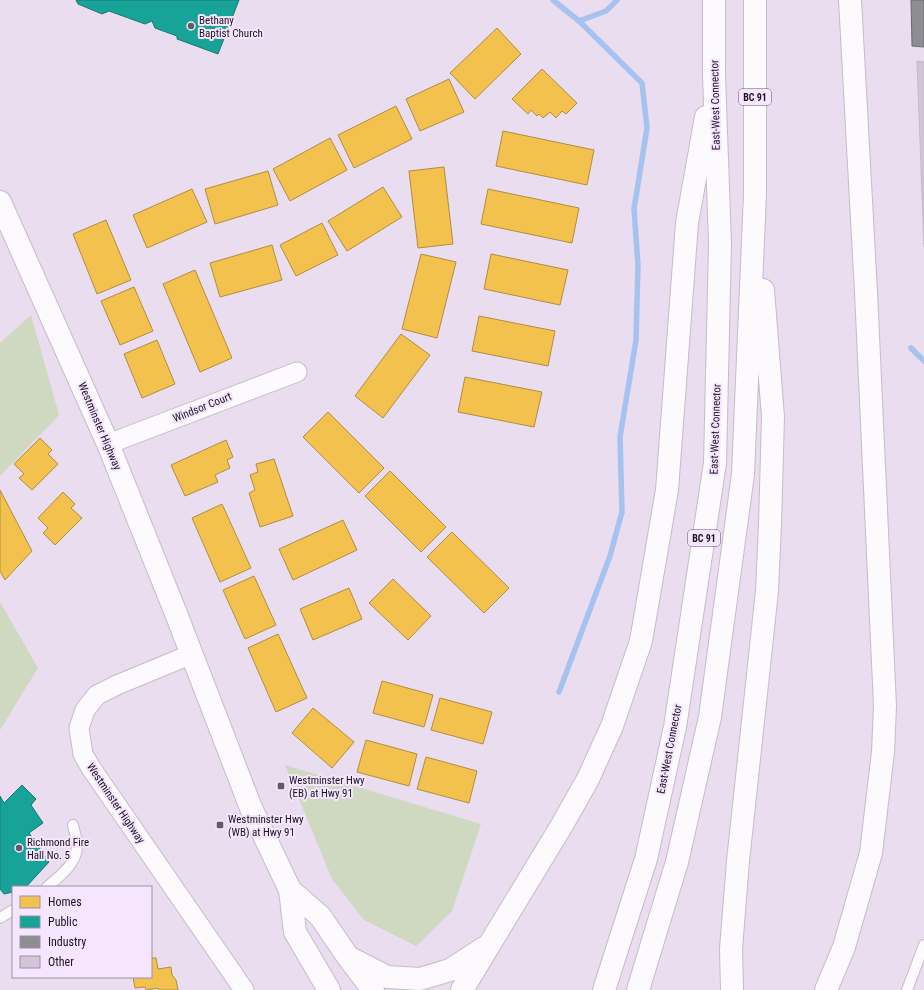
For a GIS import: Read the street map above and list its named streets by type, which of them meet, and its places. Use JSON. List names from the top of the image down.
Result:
{
  "streets": {
    "main road": ["BC 91", "East-West Connector", "Westminster Highway"],
    "street": ["Windsor Court"]
  },
  "crossings": [
    ["Windsor Court", "Westminster Highway"]
  ],
  "places": {
    "other": ["Bethany Baptist Church", "Richmond Fire Hall No. 5"],
    "transit": ["Westminster Hwy (EB) at Hwy 91", "Westminster Hwy (WB) at Hwy 91"]
  },
  "legend": [
    "Homes",
    "Public",
    "Industry",
    "Other"
  ]
}
